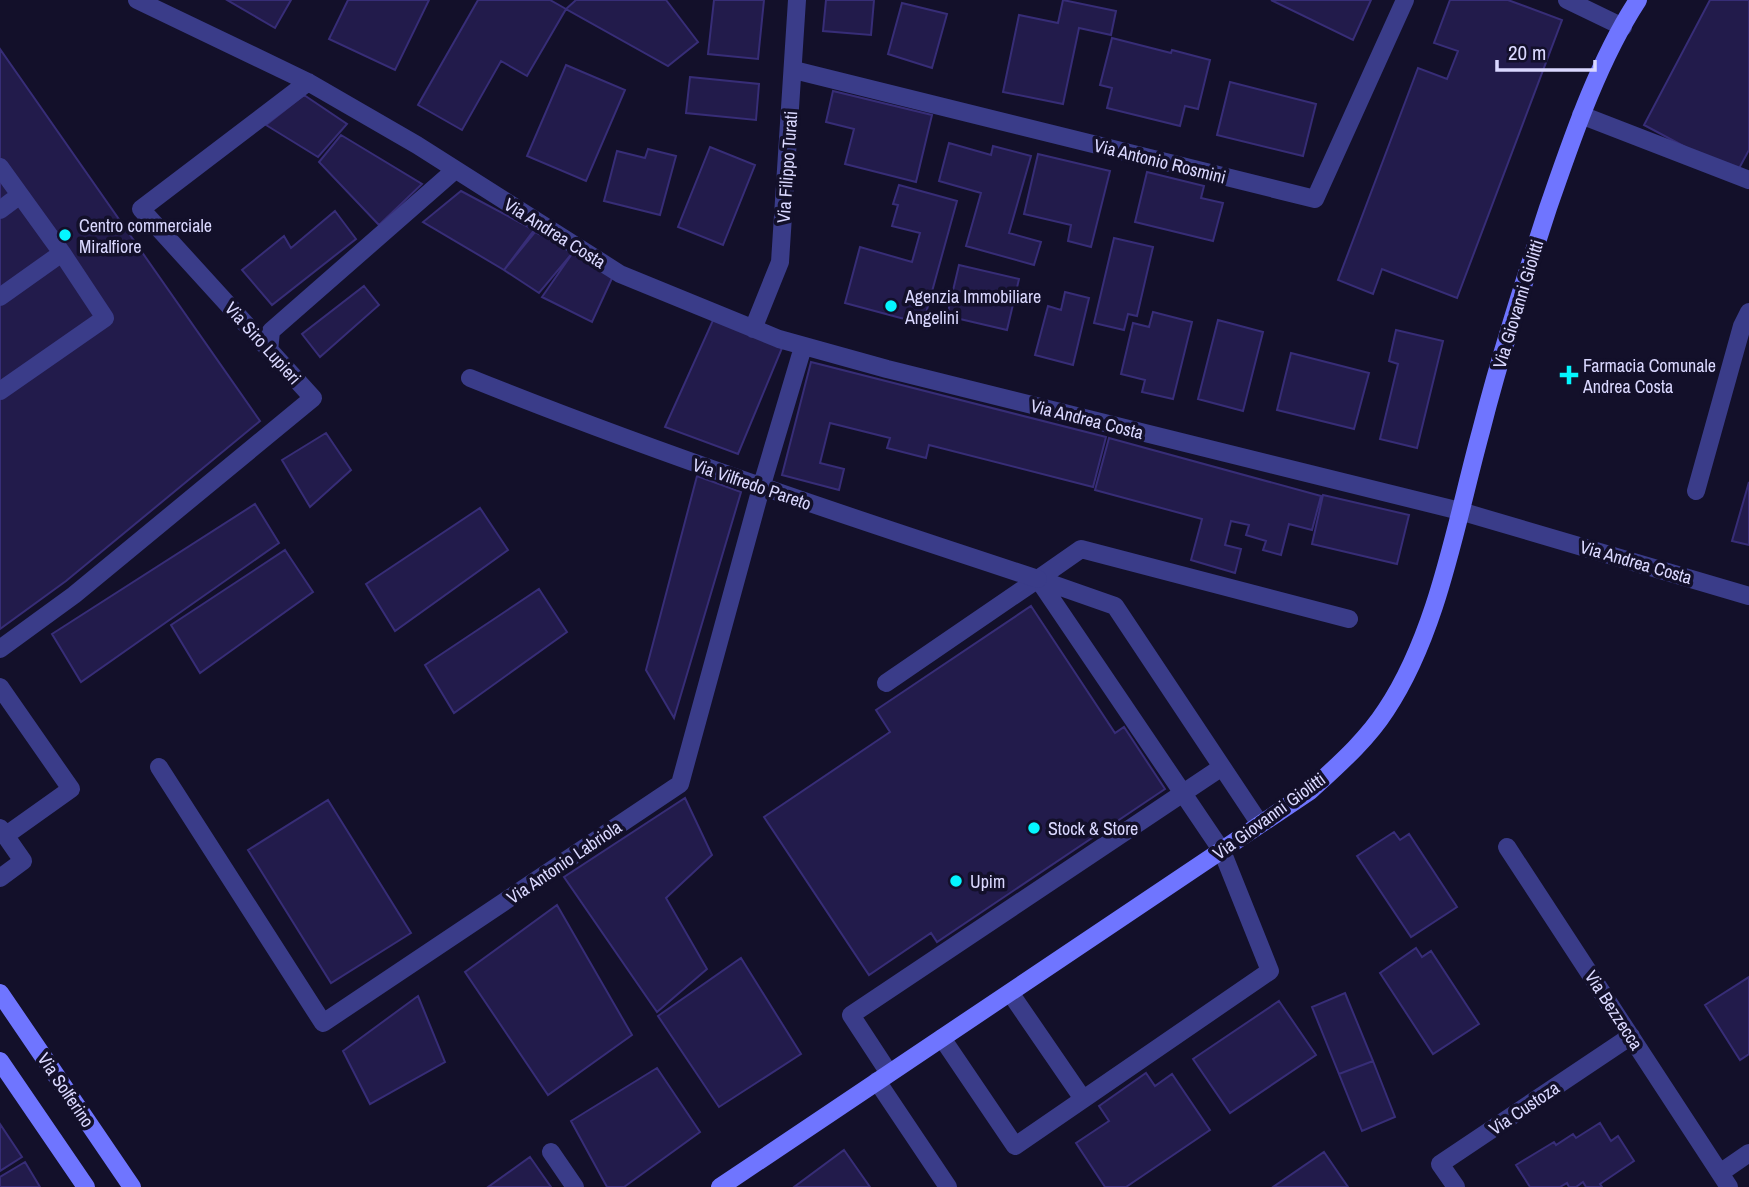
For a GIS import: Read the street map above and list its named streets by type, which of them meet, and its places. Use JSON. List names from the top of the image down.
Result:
{
  "streets": {
    "street": [
      "Via Antonio Rosmini",
      "Via Filippo Turati",
      "Via Andrea Costa",
      "Via Giovanni Giolitti",
      "Via Siro Lupieri",
      "Via Vilfredo Pareto",
      "Via Antonio Labriola",
      "Via Bezzecca",
      "Via Solferino",
      "Via Custoza"
    ]
  },
  "crossings": [
    ["Via Antonio Rosmini", "Via Filippo Turati"],
    ["Via Filippo Turati", "Via Andrea Costa"],
    ["Via Andrea Costa", "Via Giovanni Giolitti"],
    ["Via Andrea Costa", "Via Siro Lupieri"],
    ["Via Andrea Costa", "Via Antonio Labriola"],
    ["Via Giovanni Giolitti", "Via Vilfredo Pareto"],
    ["Via Vilfredo Pareto", "Via Antonio Labriola"],
    ["Via Bezzecca", "Via Custoza"]
  ],
  "places": {
    "other": [
      "Centro commerciale Miralfiore",
      "Agenzia Immobiliare Angelini",
      "Stock & Store",
      "Upim"
    ],
    "health": ["Farmacia Comunale Andrea Costa"]
  },
  "scale_bar": "20 m"
}
